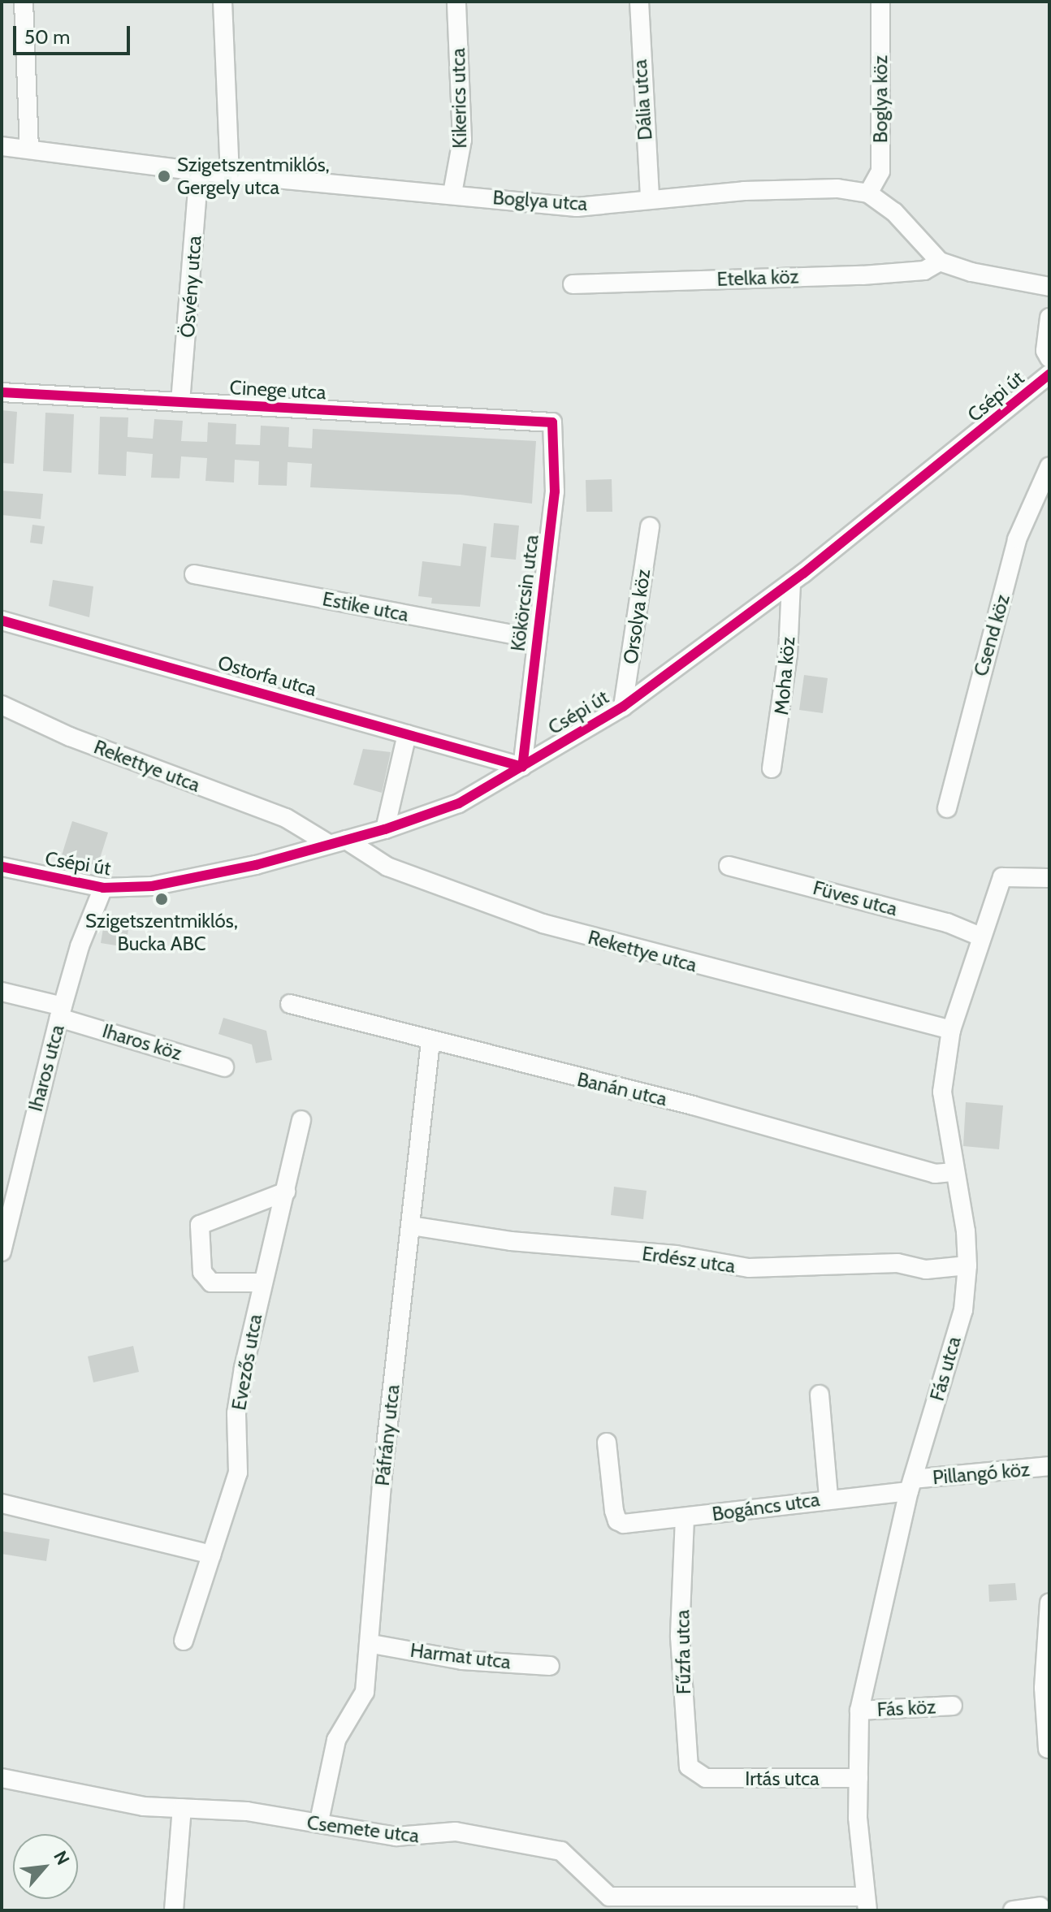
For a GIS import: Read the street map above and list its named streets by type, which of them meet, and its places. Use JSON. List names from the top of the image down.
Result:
{
  "streets": {
    "street": [
      "Kikerics utca",
      "Boglya köz",
      "Dália utca",
      "Boglya utca",
      "Etelka köz",
      "Ösvény utca",
      "Cinege utca",
      "Csépi út",
      "Kökörcsin utca",
      "Estike utca",
      "Orsolya köz",
      "Csend köz",
      "Ostorfa utca",
      "Moha köz",
      "Rekettye utca",
      "Füves utca",
      "Iharos köz",
      "Iharos utca",
      "Banán utca",
      "Erdész utca",
      "Evezős utca",
      "Fás utca",
      "Páfrány utca",
      "Pillangó köz",
      "Bogáncs utca",
      "Fűzfa utca",
      "Harmat utca",
      "Fás köz",
      "Irtás utca",
      "Csemete utca"
    ]
  },
  "crossings": [
    ["Kikerics utca", "Boglya utca"],
    ["Boglya köz", "Boglya utca"],
    ["Dália utca", "Boglya utca"],
    ["Boglya utca", "Etelka köz"],
    ["Boglya utca", "Ösvény utca"],
    ["Ösvény utca", "Cinege utca"],
    ["Cinege utca", "Kökörcsin utca"],
    ["Csépi út", "Kökörcsin utca"],
    ["Csépi út", "Orsolya köz"],
    ["Csépi út", "Ostorfa utca"],
    ["Csépi út", "Moha köz"],
    ["Csépi út", "Rekettye utca"],
    ["Csépi út", "Iharos utca"],
    ["Kökörcsin utca", "Estike utca"],
    ["Kökörcsin utca", "Ostorfa utca"],
    ["Rekettye utca", "Fás utca"],
    ["Füves utca", "Fás utca"],
    ["Iharos köz", "Iharos utca"],
    ["Banán utca", "Fás utca"],
    ["Banán utca", "Páfrány utca"],
    ["Erdész utca", "Fás utca"],
    ["Erdész utca", "Páfrány utca"],
    ["Fás utca", "Pillangó köz"],
    ["Fás utca", "Bogáncs utca"],
    ["Fás utca", "Fás köz"],
    ["Fás utca", "Irtás utca"],
    ["Fás utca", "Csemete utca"],
    ["Páfrány utca", "Harmat utca"],
    ["Páfrány utca", "Csemete utca"],
    ["Pillangó köz", "Bogáncs utca"],
    ["Bogáncs utca", "Fűzfa utca"],
    ["Fűzfa utca", "Irtás utca"]
  ],
  "places": ["Szigetszentmiklós, Gergely utca", "Szigetszentmiklós, Bucka ABC"],
  "scale_bar": "50 m",
  "north": "top right"
}
